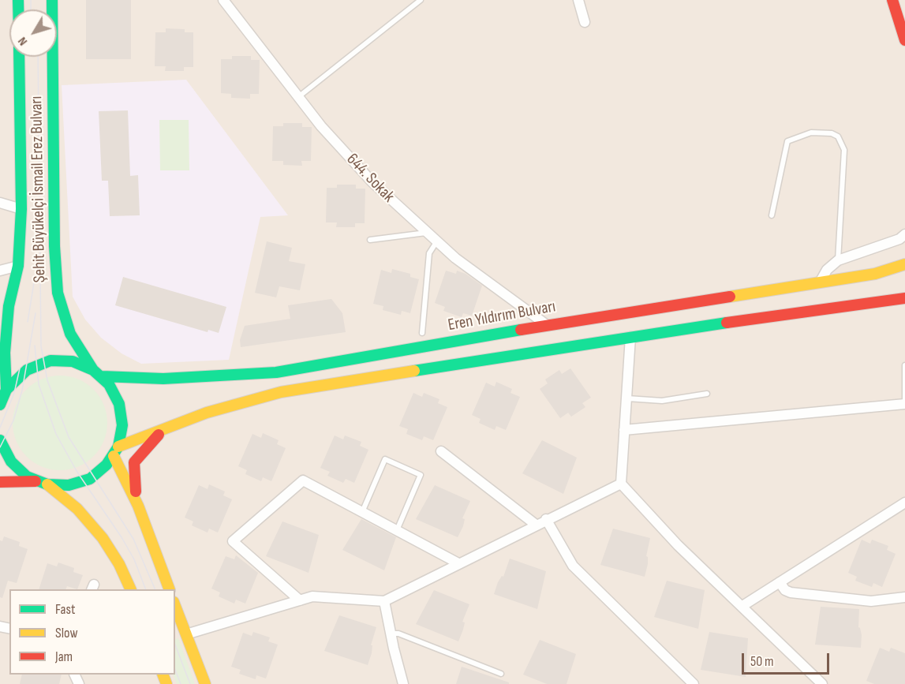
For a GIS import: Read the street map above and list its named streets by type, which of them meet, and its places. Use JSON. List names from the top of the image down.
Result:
{
  "streets": {
    "main road": ["Şehit Büyükelçi İsmail Erez Bulvarı", "Eren Yıldırım Bulvarı"],
    "street": ["644. Sokak"]
  },
  "crossings": [
    ["644. Sokak", "Eren Yıldırım Bulvarı"],
    ["Şehit Büyükelçi İsmail Erez Bulvarı", "Eren Yıldırım Bulvarı"]
  ],
  "legend": ["Fast", "Slow", "Jam"],
  "scale_bar": "50 m",
  "north": "bottom left"
}
